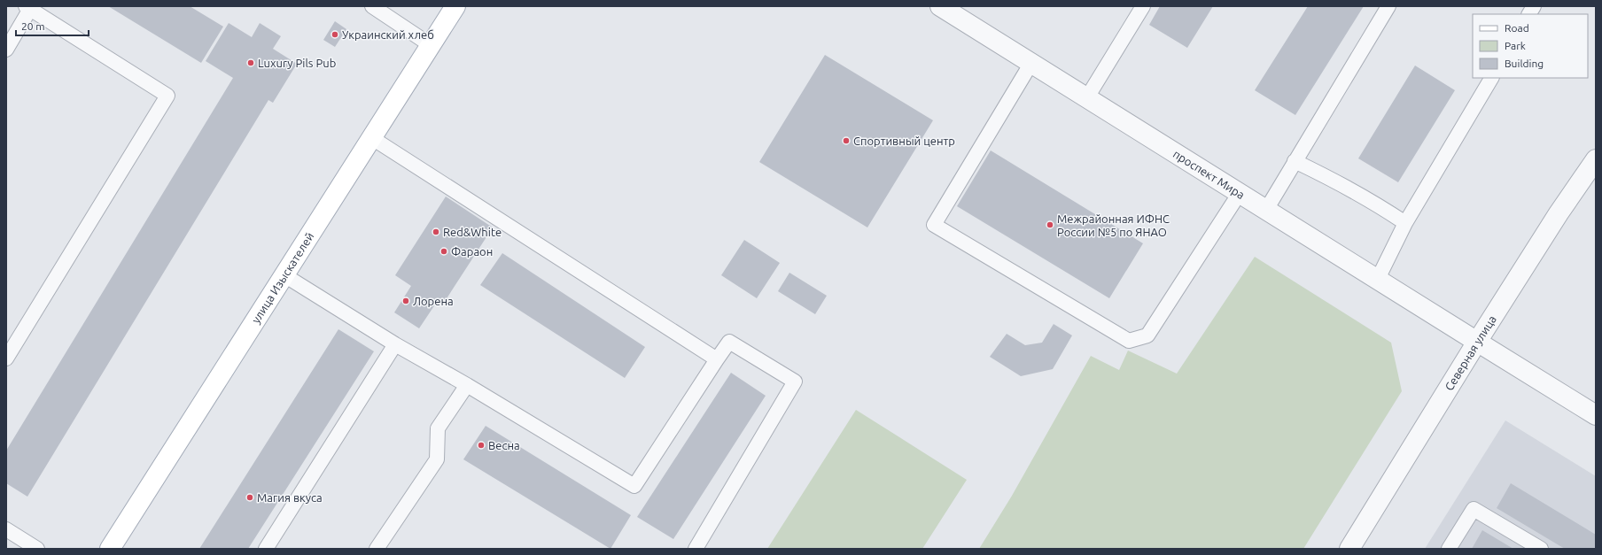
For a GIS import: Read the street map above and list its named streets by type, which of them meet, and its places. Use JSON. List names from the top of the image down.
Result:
{
  "streets": {
    "main road": ["улица Изыскателей"],
    "street": ["проспект Мира", "Северная улица"]
  },
  "crossings": [
    ["проспект Мира", "Северная улица"]
  ],
  "places": [
    "Украинский хлеб",
    "Luxury Pils Pub",
    "Спортивный центр",
    "Межрайонная ИФНС России №5 по ЯНАО",
    "Red&White",
    "Фараон",
    "Лорена",
    "Весна",
    "Магия вкуса"
  ],
  "legend": ["Road", "Park", "Building"],
  "scale_bar": "20 m"
}
